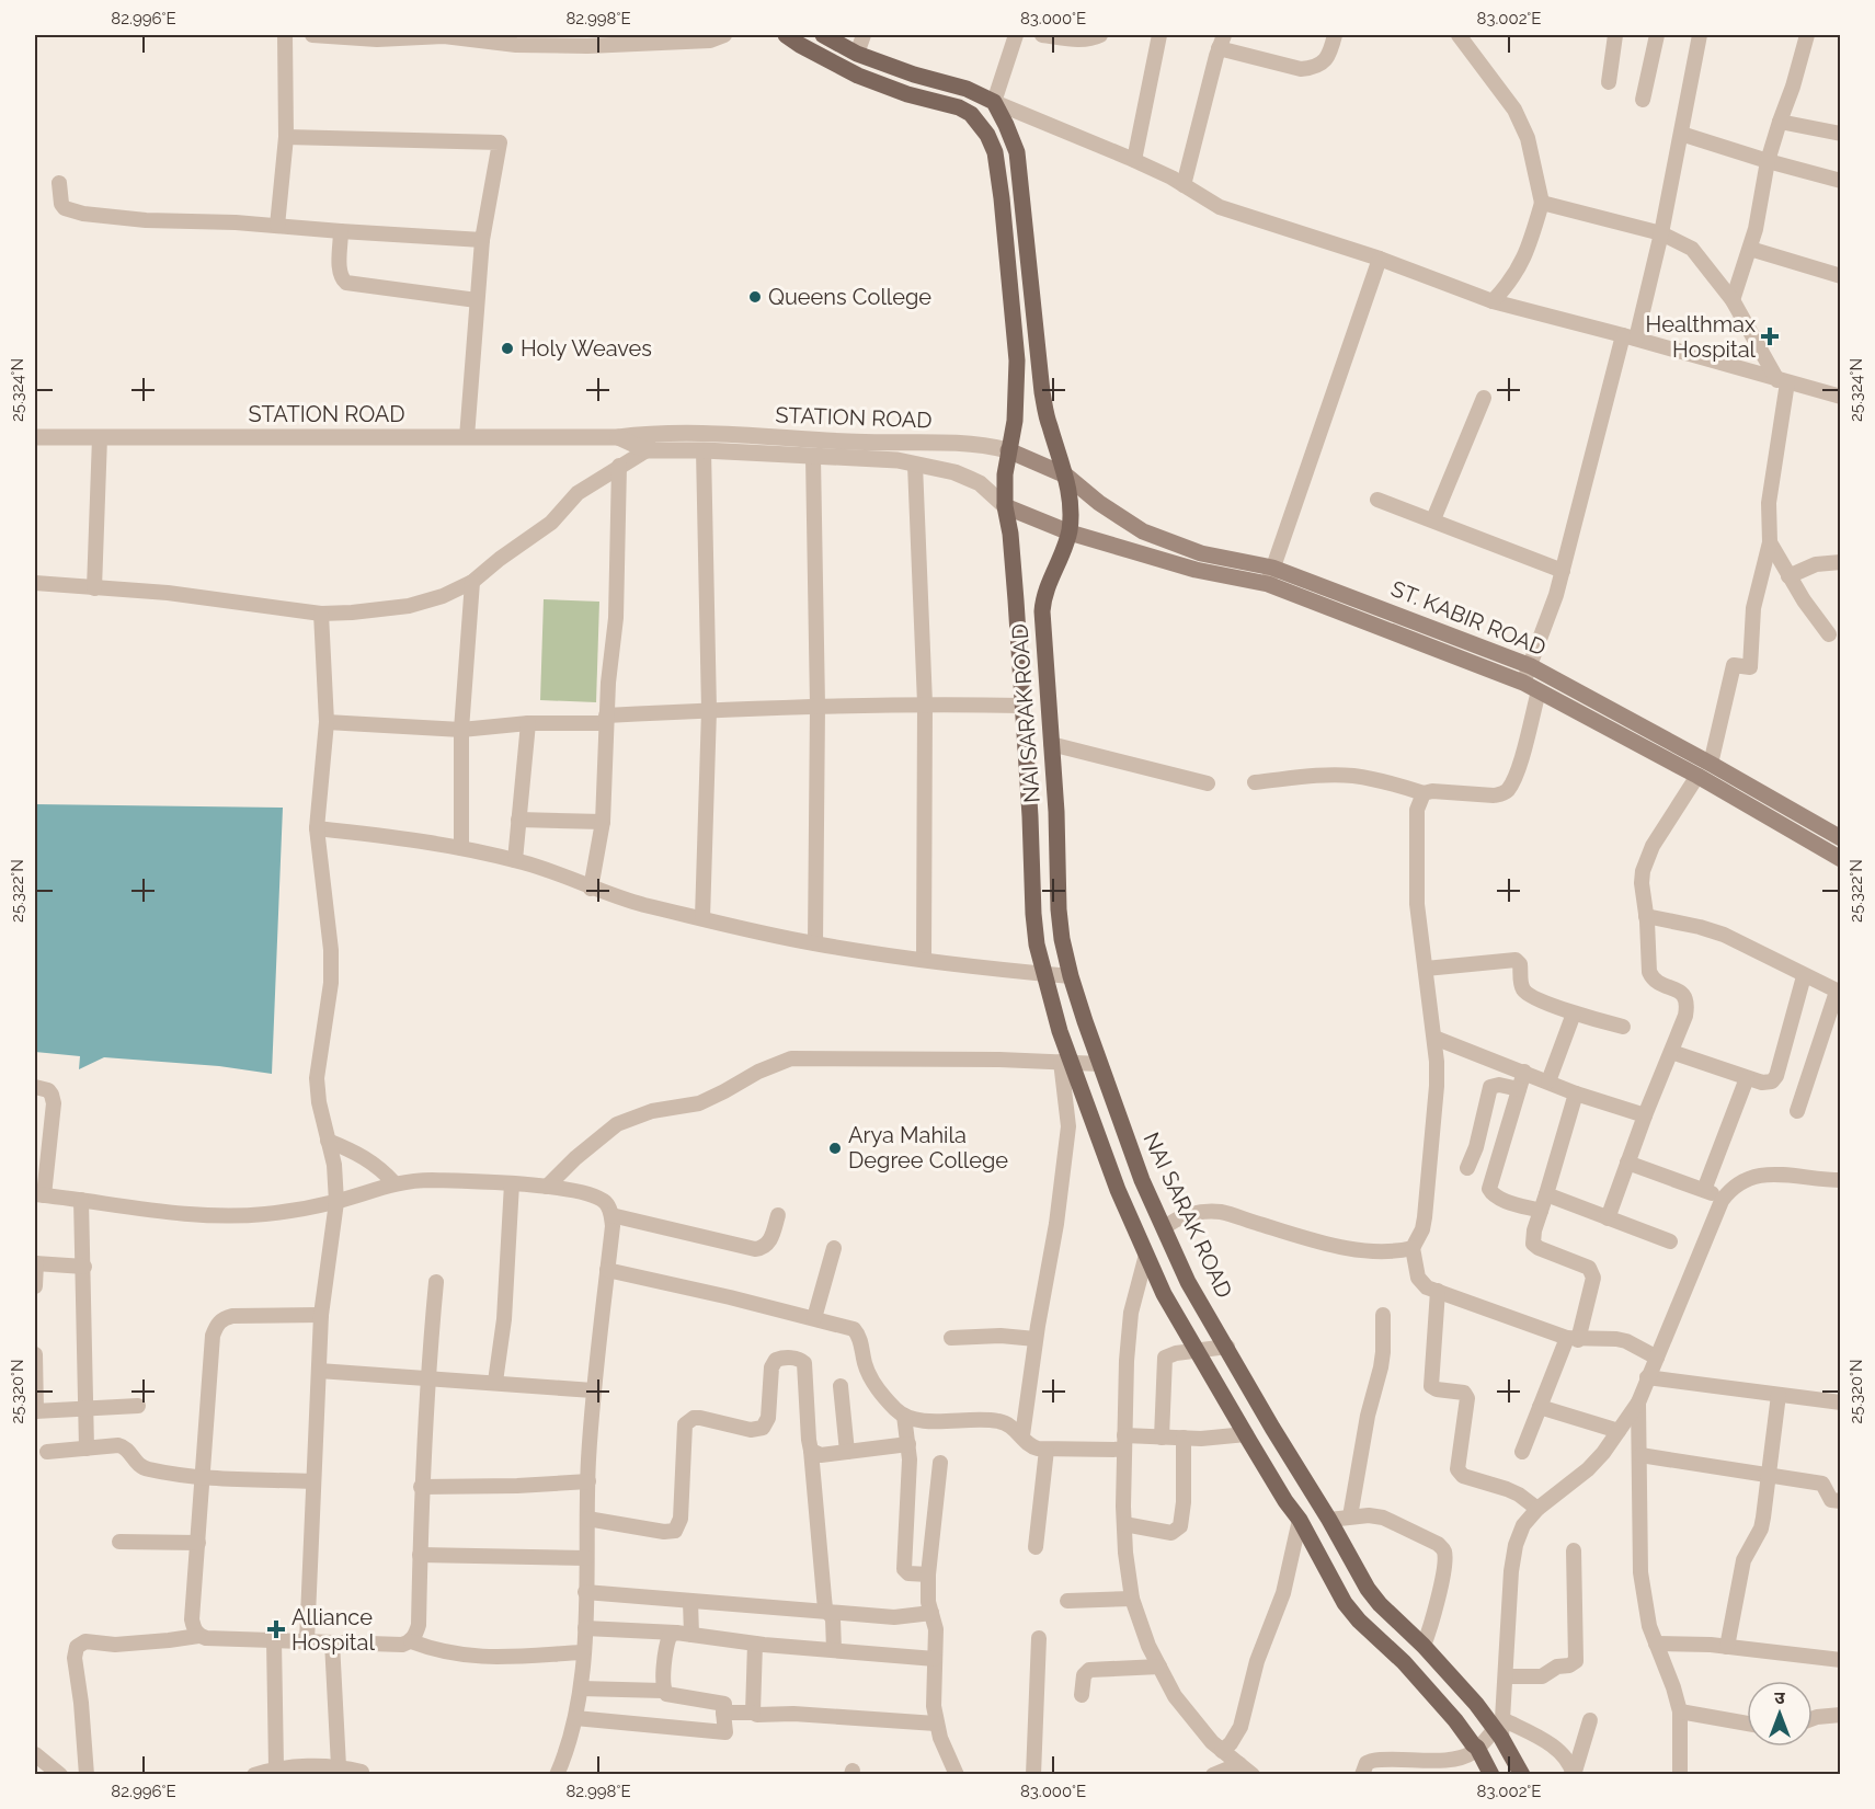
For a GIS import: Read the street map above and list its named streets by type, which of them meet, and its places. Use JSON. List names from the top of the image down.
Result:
{
  "streets": {
    "main road": ["ST. KABIR ROAD", "NAI SARAK ROAD"],
    "street": ["STATION ROAD"]
  },
  "crossings": [
    ["STATION ROAD", "ST. KABIR ROAD"],
    ["STATION ROAD", "NAI SARAK ROAD"],
    ["ST. KABIR ROAD", "NAI SARAK ROAD"]
  ],
  "places": {
    "other": ["Queens College", "Holy Weaves", "Arya Mahila Degree College"],
    "health": ["Healthmax Hospital", "Alliance Hospital"]
  },
  "north": "top",
  "coordinates": [
    "82.996°E",
    "82.998°E",
    "83.000°E",
    "83.002°E",
    "25.324°N",
    "25.322°N",
    "25.320°N"
  ]
}
